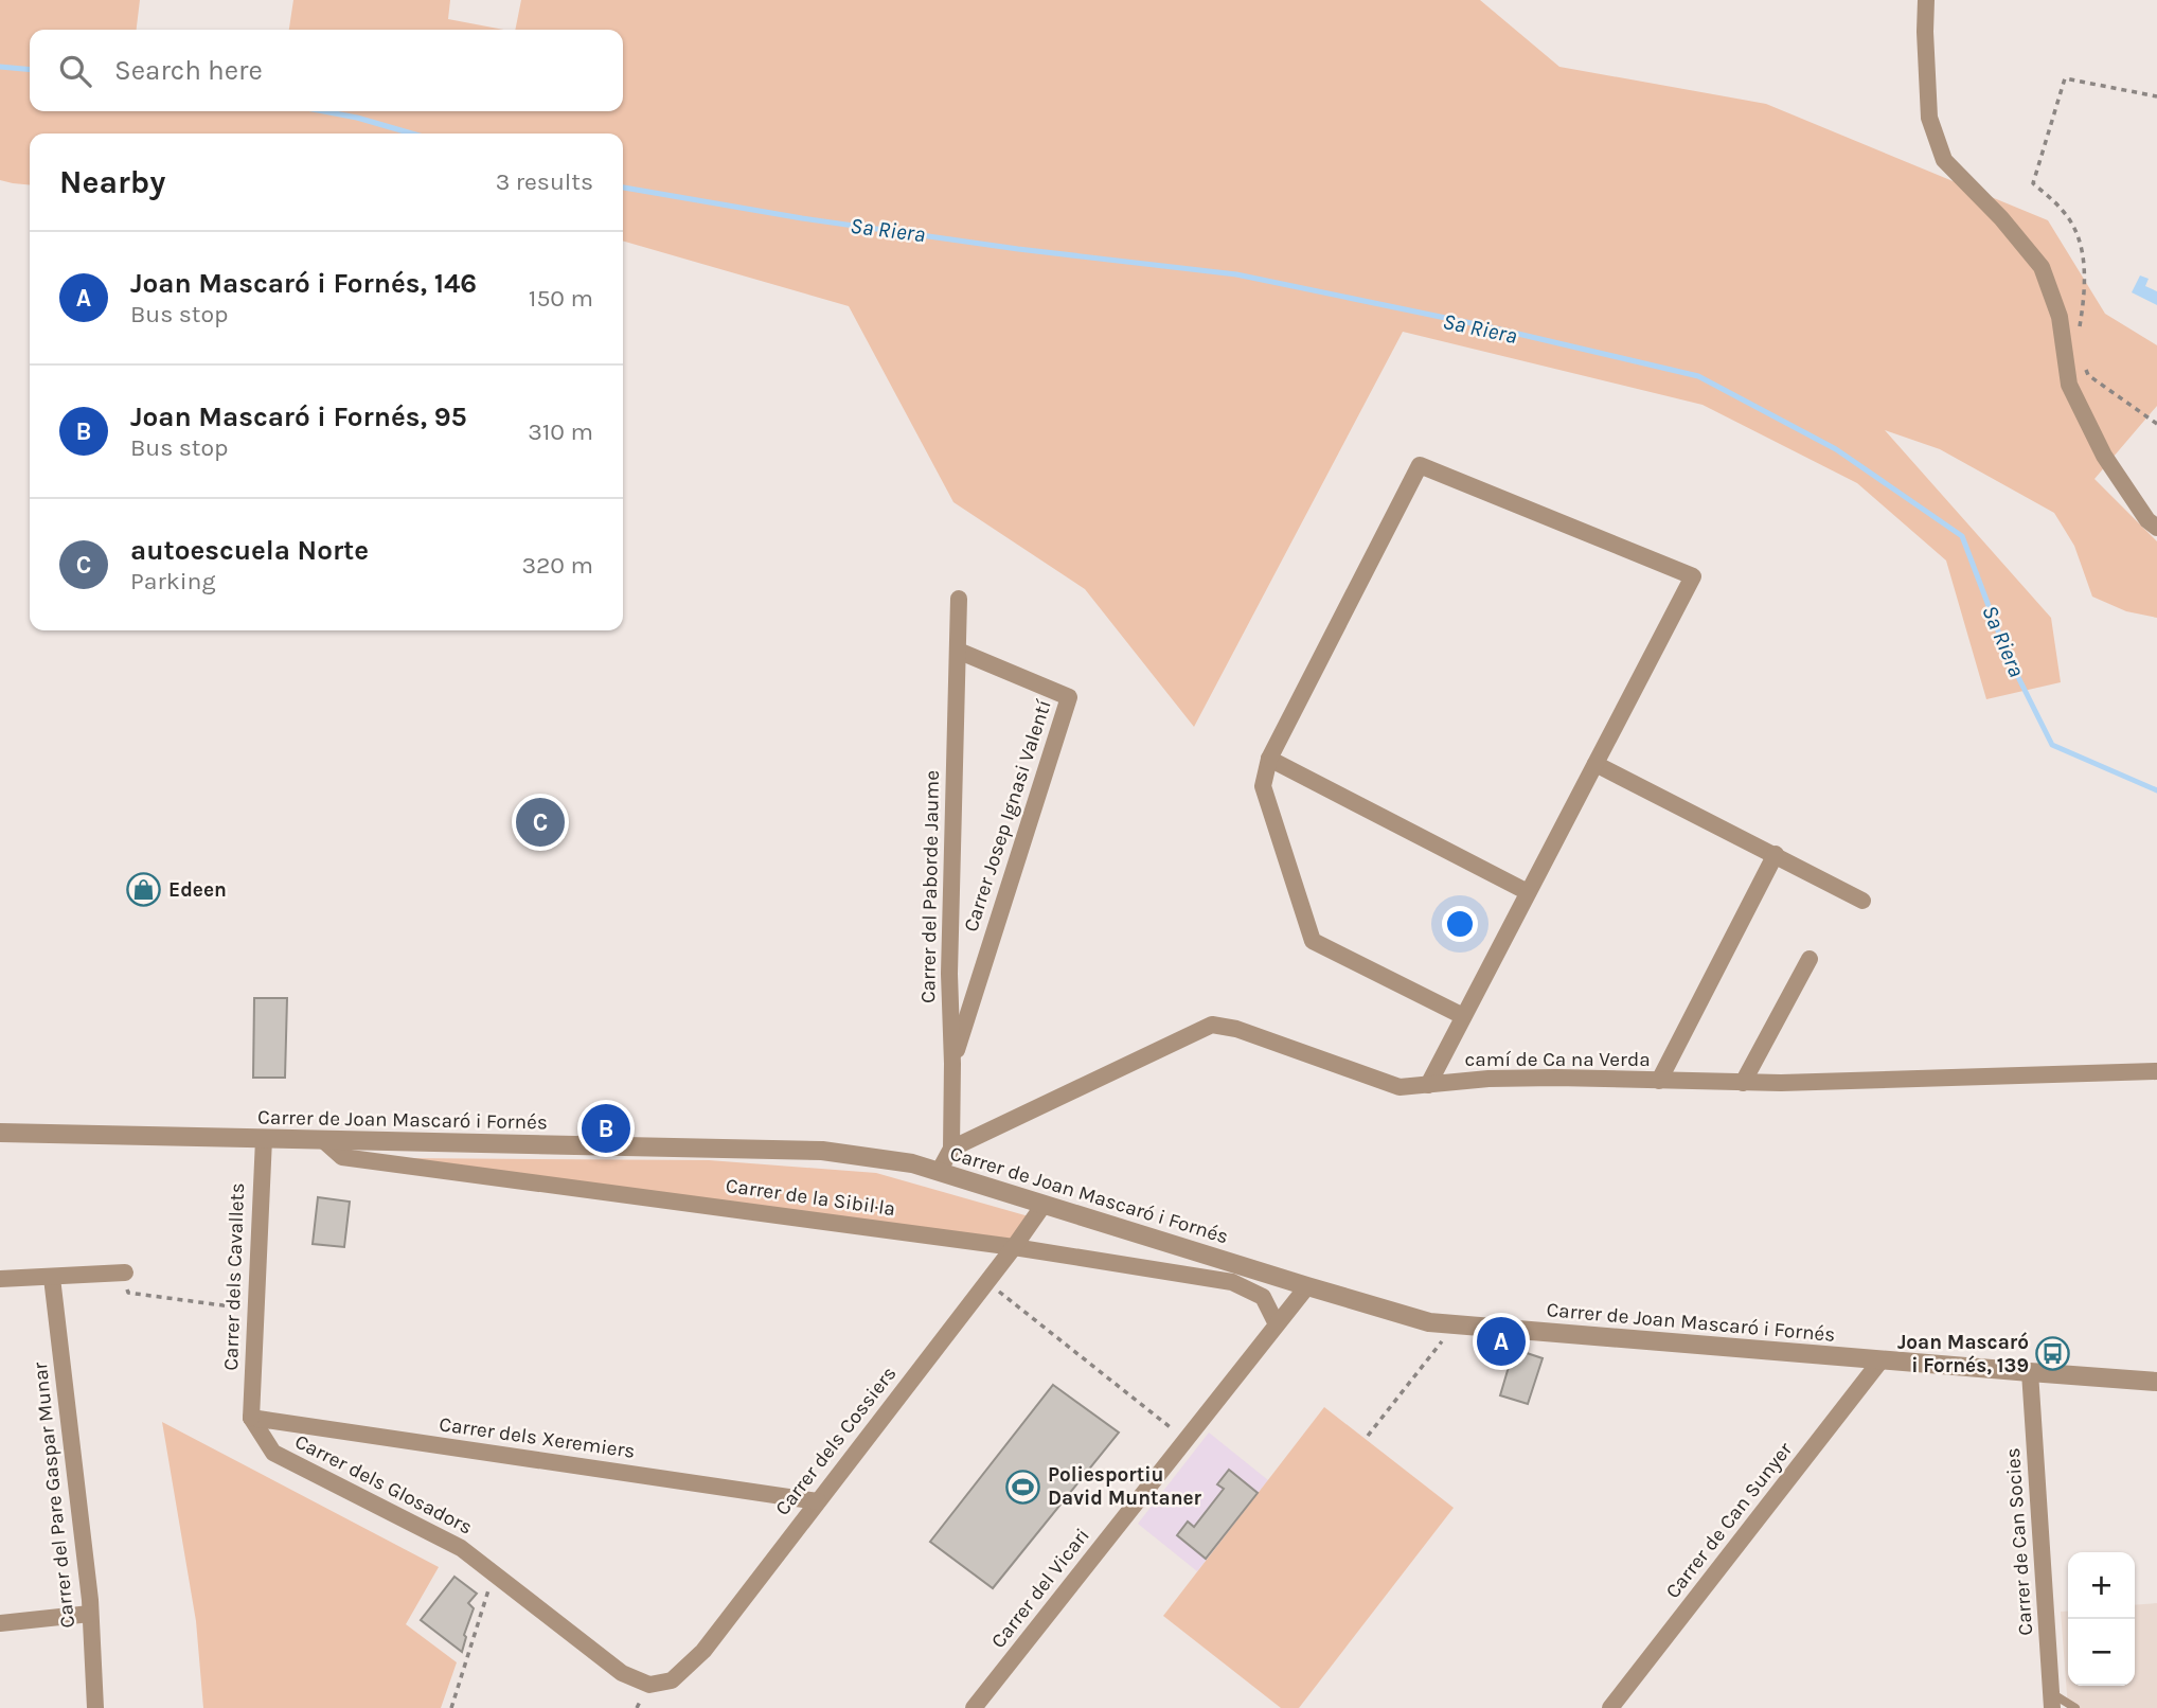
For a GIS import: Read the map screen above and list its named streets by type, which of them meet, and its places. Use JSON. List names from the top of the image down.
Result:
{
  "streets": {
    "street": [
      "Carrer Josep Ignasi Valentí",
      "Carrer del Paborde Jaume",
      "camí de Ca na Verda",
      "Carrer de Joan Mascaró i Fornés",
      "Carrer de la Sibil·la",
      "Carrer dels Cavallets",
      "Carrer dels Xeremiers",
      "Carrer dels Cossiers",
      "Carrer dels Glosadors",
      "Carrer del Pare Gaspar Munar",
      "Carrer de Can Sunyer",
      "Carrer de Can Socies",
      "Carrer del Vicari"
    ]
  },
  "crossings": [
    ["Carrer Josep Ignasi Valentí", "Carrer del Paborde Jaume"],
    ["Carrer del Paborde Jaume", "camí de Ca na Verda"],
    ["Carrer del Paborde Jaume", "Carrer de Joan Mascaró i Fornés"],
    ["Carrer de Joan Mascaró i Fornés", "Carrer de la Sibil·la"],
    ["Carrer de Joan Mascaró i Fornés", "Carrer dels Cavallets"],
    ["Carrer de Joan Mascaró i Fornés", "Carrer dels Cossiers"],
    ["Carrer de Joan Mascaró i Fornés", "Carrer de Can Sunyer"],
    ["Carrer de Joan Mascaró i Fornés", "Carrer de Can Socies"],
    ["Carrer de Joan Mascaró i Fornés", "Carrer del Vicari"],
    ["Carrer de la Sibil·la", "Carrer dels Cossiers"],
    ["Carrer de la Sibil·la", "Carrer del Vicari"],
    ["Carrer dels Cavallets", "Carrer dels Xeremiers"],
    ["Carrer dels Cavallets", "Carrer dels Glosadors"],
    ["Carrer dels Xeremiers", "Carrer dels Cossiers"],
    ["Carrer dels Xeremiers", "Carrer dels Glosadors"],
    ["Carrer dels Cossiers", "Carrer dels Glosadors"]
  ],
  "water": ["Sa Riera"],
  "places": {
    "shop": ["Edeen"],
    "bus stop": ["Joan Mascaró i Fornés, 139"],
    "sports": ["Poliesportiu David Muntaner"]
  },
  "page": {
    "search": "Search here",
    "heading": ["Nearby", "3 results"],
    "list": [
      {
        "mark": "A",
        "name": "Joan Mascaró i Fornés, 146",
        "note": "Bus stop",
        "value": "150 m"
      },
      {
        "mark": "B",
        "name": "Joan Mascaró i Fornés, 95",
        "note": "Bus stop",
        "value": "310 m"
      },
      {
        "mark": "C",
        "name": "autoescuela Norte",
        "note": "Parking",
        "value": "320 m"
      }
    ],
    "pins": ["C", "B", "A"],
    "map_buttons": ["+", "−"]
  }
}
